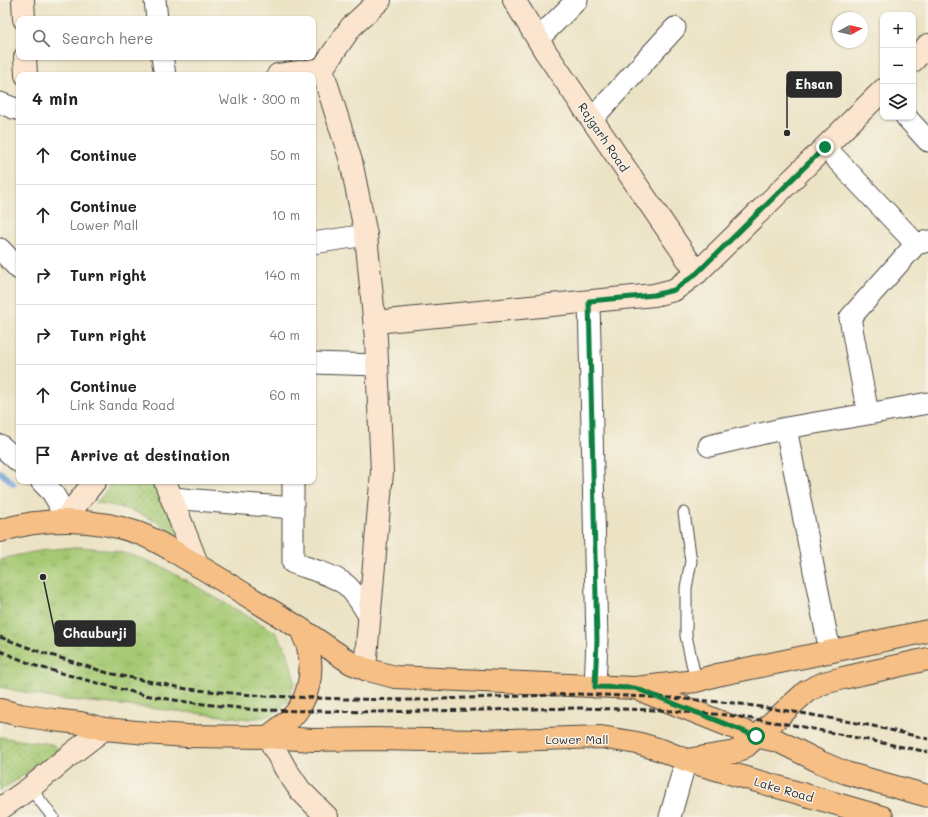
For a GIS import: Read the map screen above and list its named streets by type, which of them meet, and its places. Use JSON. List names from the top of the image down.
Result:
{
  "streets": {
    "main road": ["Lower Mall", "Lake Road"],
    "street": ["Rajgarh Road"]
  },
  "crossings": [
    ["Lower Mall", "Lake Road"]
  ],
  "places": ["Ehsan", "Chauburji"],
  "north": "right",
  "page": {
    "map_buttons": ["+", "−"],
    "search": "Search here",
    "heading": ["4 min", "Walk · 300 m"],
    "list": [
      ["Continue", "50 m"],
      ["Continue", "Lower Mall", "10 m"],
      ["Turn right", "140 m"],
      ["Turn right", "40 m"],
      ["Continue", "Link Sanda Road", "60 m"],
      "Arrive at destination"
    ]
  }
}
